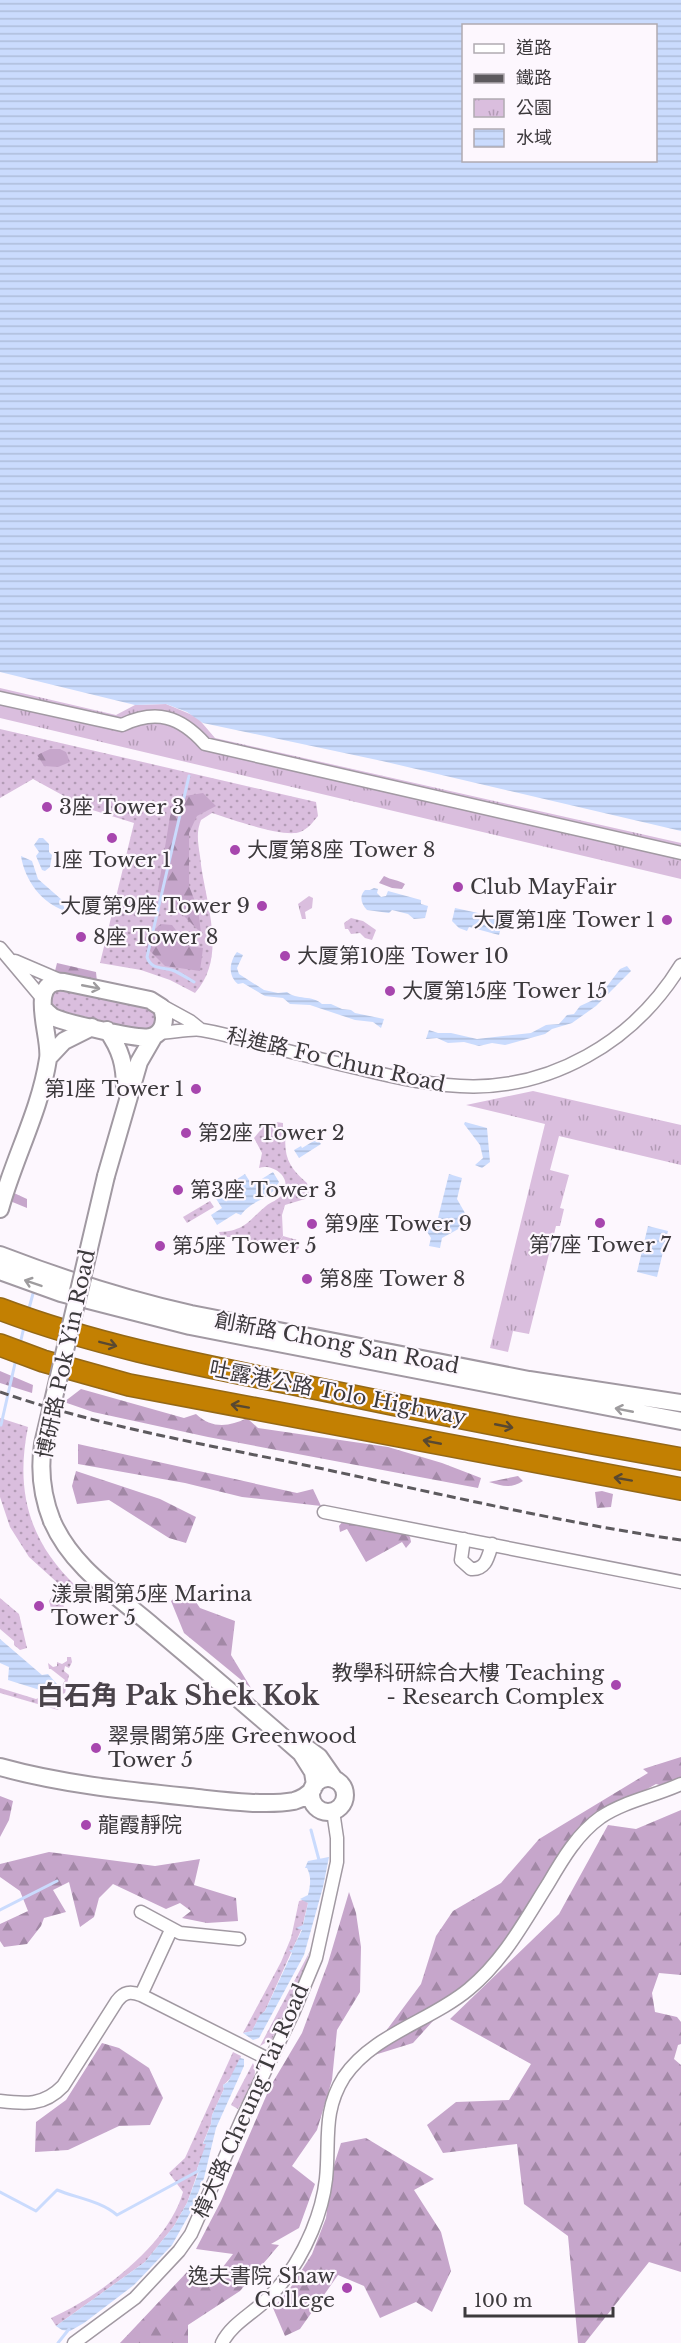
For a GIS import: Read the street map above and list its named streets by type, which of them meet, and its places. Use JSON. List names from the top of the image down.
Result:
{
  "streets": {
    "highway": ["吐露港公路 Tolo Highway"],
    "street": [
      "科進路 Fo Chun Road",
      "創新路 Chong San Road",
      "博研路 Pok Yin Road",
      "樟大路 Cheung Tai Road"
    ]
  },
  "crossings": [
    ["科進路 Fo Chun Road", "博研路 Pok Yin Road"],
    ["博研路 Pok Yin Road", "樟大路 Cheung Tai Road"]
  ],
  "districts": ["白石角 Pak Shek Kok"],
  "places": [
    "3座 Tower 3",
    "1座 Tower 1",
    "大厦第8座 Tower 8",
    "Club MayFair",
    "大厦第9座 Tower 9",
    "大厦第1座 Tower 1",
    "8座 Tower 8",
    "大厦第10座 Tower 10",
    "大厦第15座 Tower 15",
    "第1座 Tower 1",
    "第2座 Tower 2",
    "第3座 Tower 3",
    "第7座 Tower 7",
    "第9座 Tower 9",
    "第5座 Tower 5",
    "第8座 Tower 8",
    "漾景閣第5座 Marina Tower 5",
    "教學科研綜合大樓 Teaching - Research Complex",
    "翠景閣第5座 Greenwood Tower 5",
    "龍霞靜院",
    "逸夫書院 Shaw College"
  ],
  "legend": [
    "道路",
    "鐵路",
    "公園",
    "水域"
  ],
  "scale_bar": "100 m"
}
